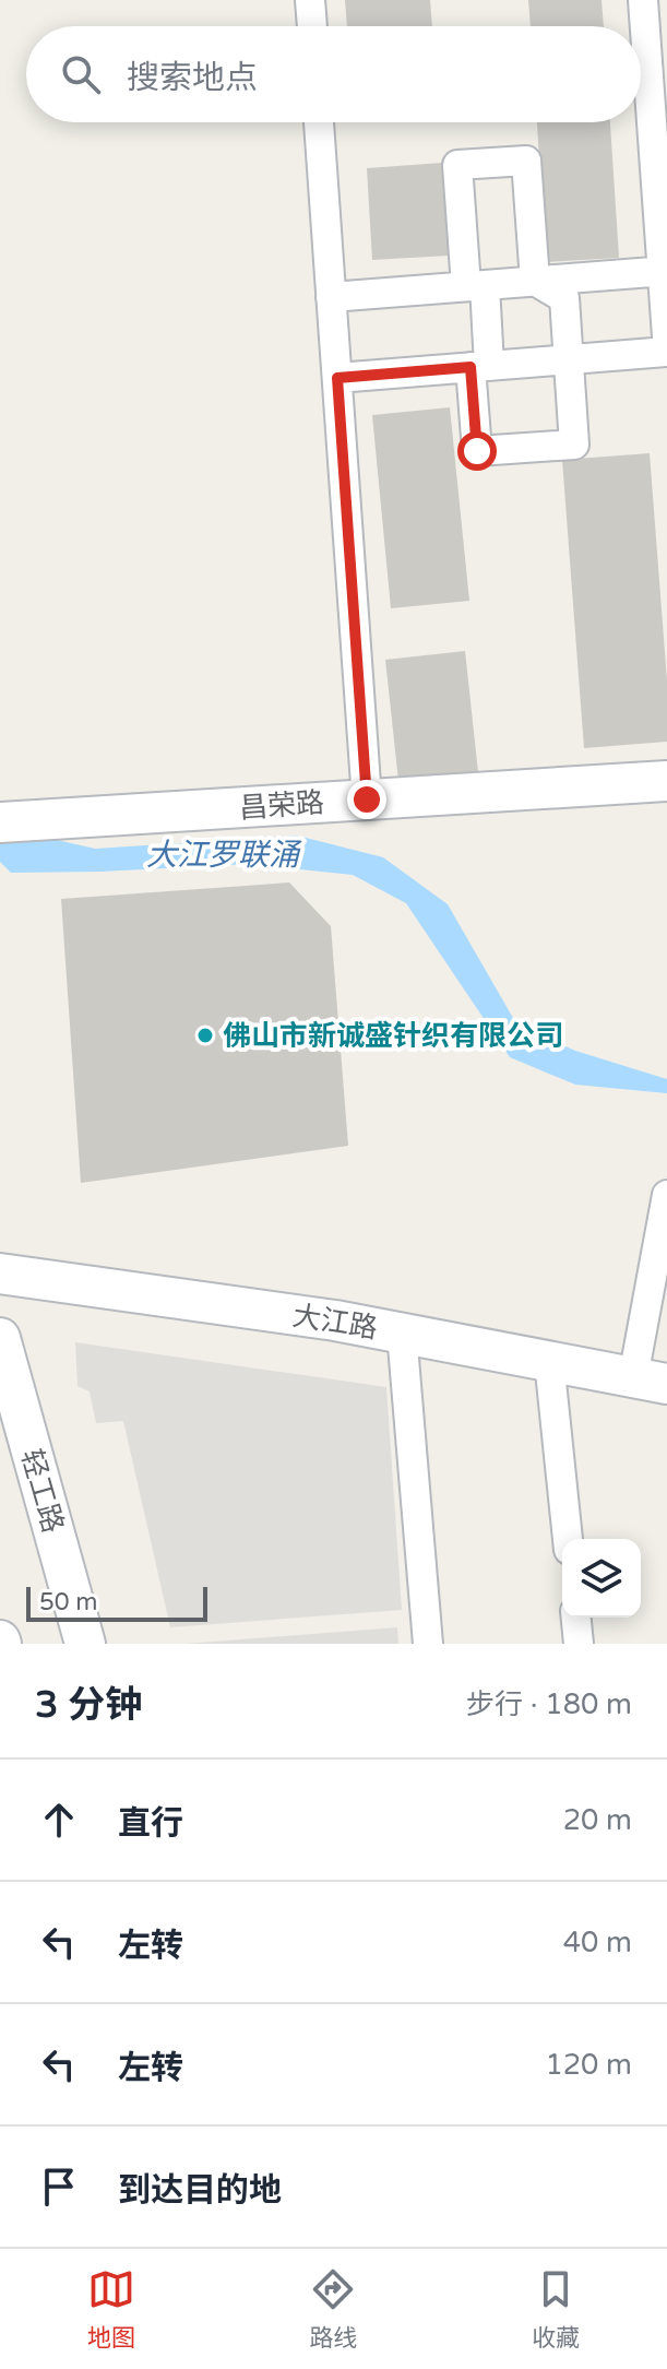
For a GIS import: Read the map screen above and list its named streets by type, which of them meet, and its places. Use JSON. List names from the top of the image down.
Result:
{
  "streets": {
    "street": ["昌荣路", "大江路", "轻工路"]
  },
  "water": ["大江罗联涌"],
  "places": ["佛山市新诚盛针织有限公司"],
  "scale_bar": "50 m",
  "page": {
    "search": "搜索地点",
    "scale": "50 m",
    "heading": ["3 分钟", "步行 · 180 m"],
    "list": [
      ["直行", "20 m"],
      ["左转", "40 m"],
      ["左转", "120 m"],
      "到达目的地"
    ],
    "nav": ["地图", "路线", "收藏"]
  }
}
